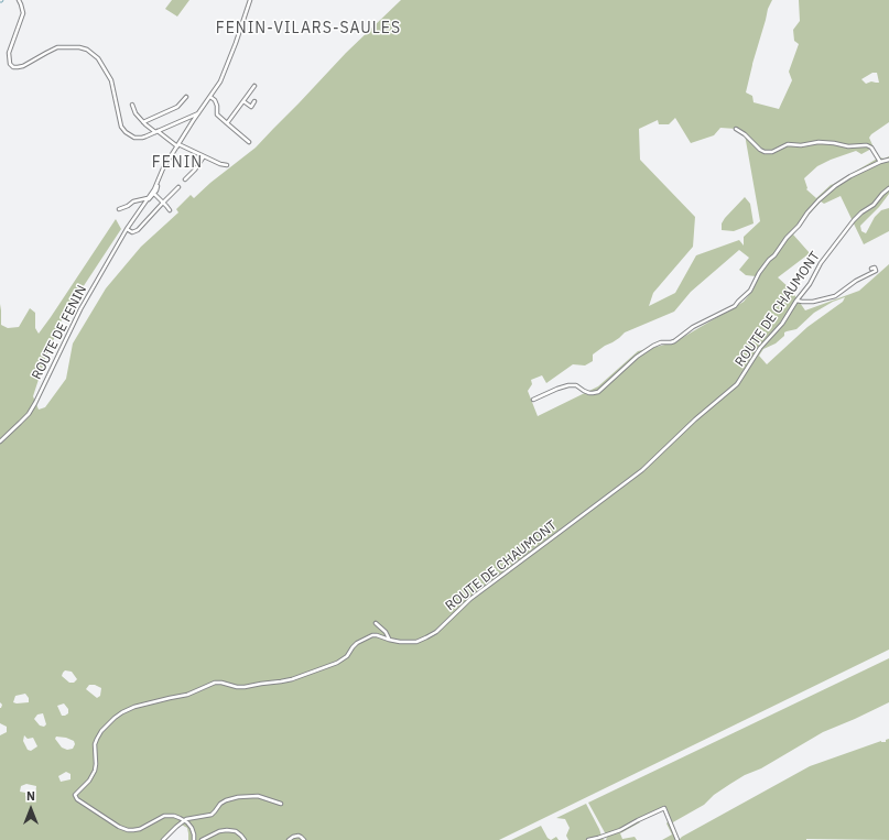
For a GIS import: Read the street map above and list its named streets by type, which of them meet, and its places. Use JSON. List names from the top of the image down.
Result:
{
  "streets": {
    "street": ["ROUTE DE CHAUMONT", "ROUTE DE FENIN"]
  },
  "districts": ["FENIN-VILARS-SAULES", "FENIN"],
  "north": "top"
}
